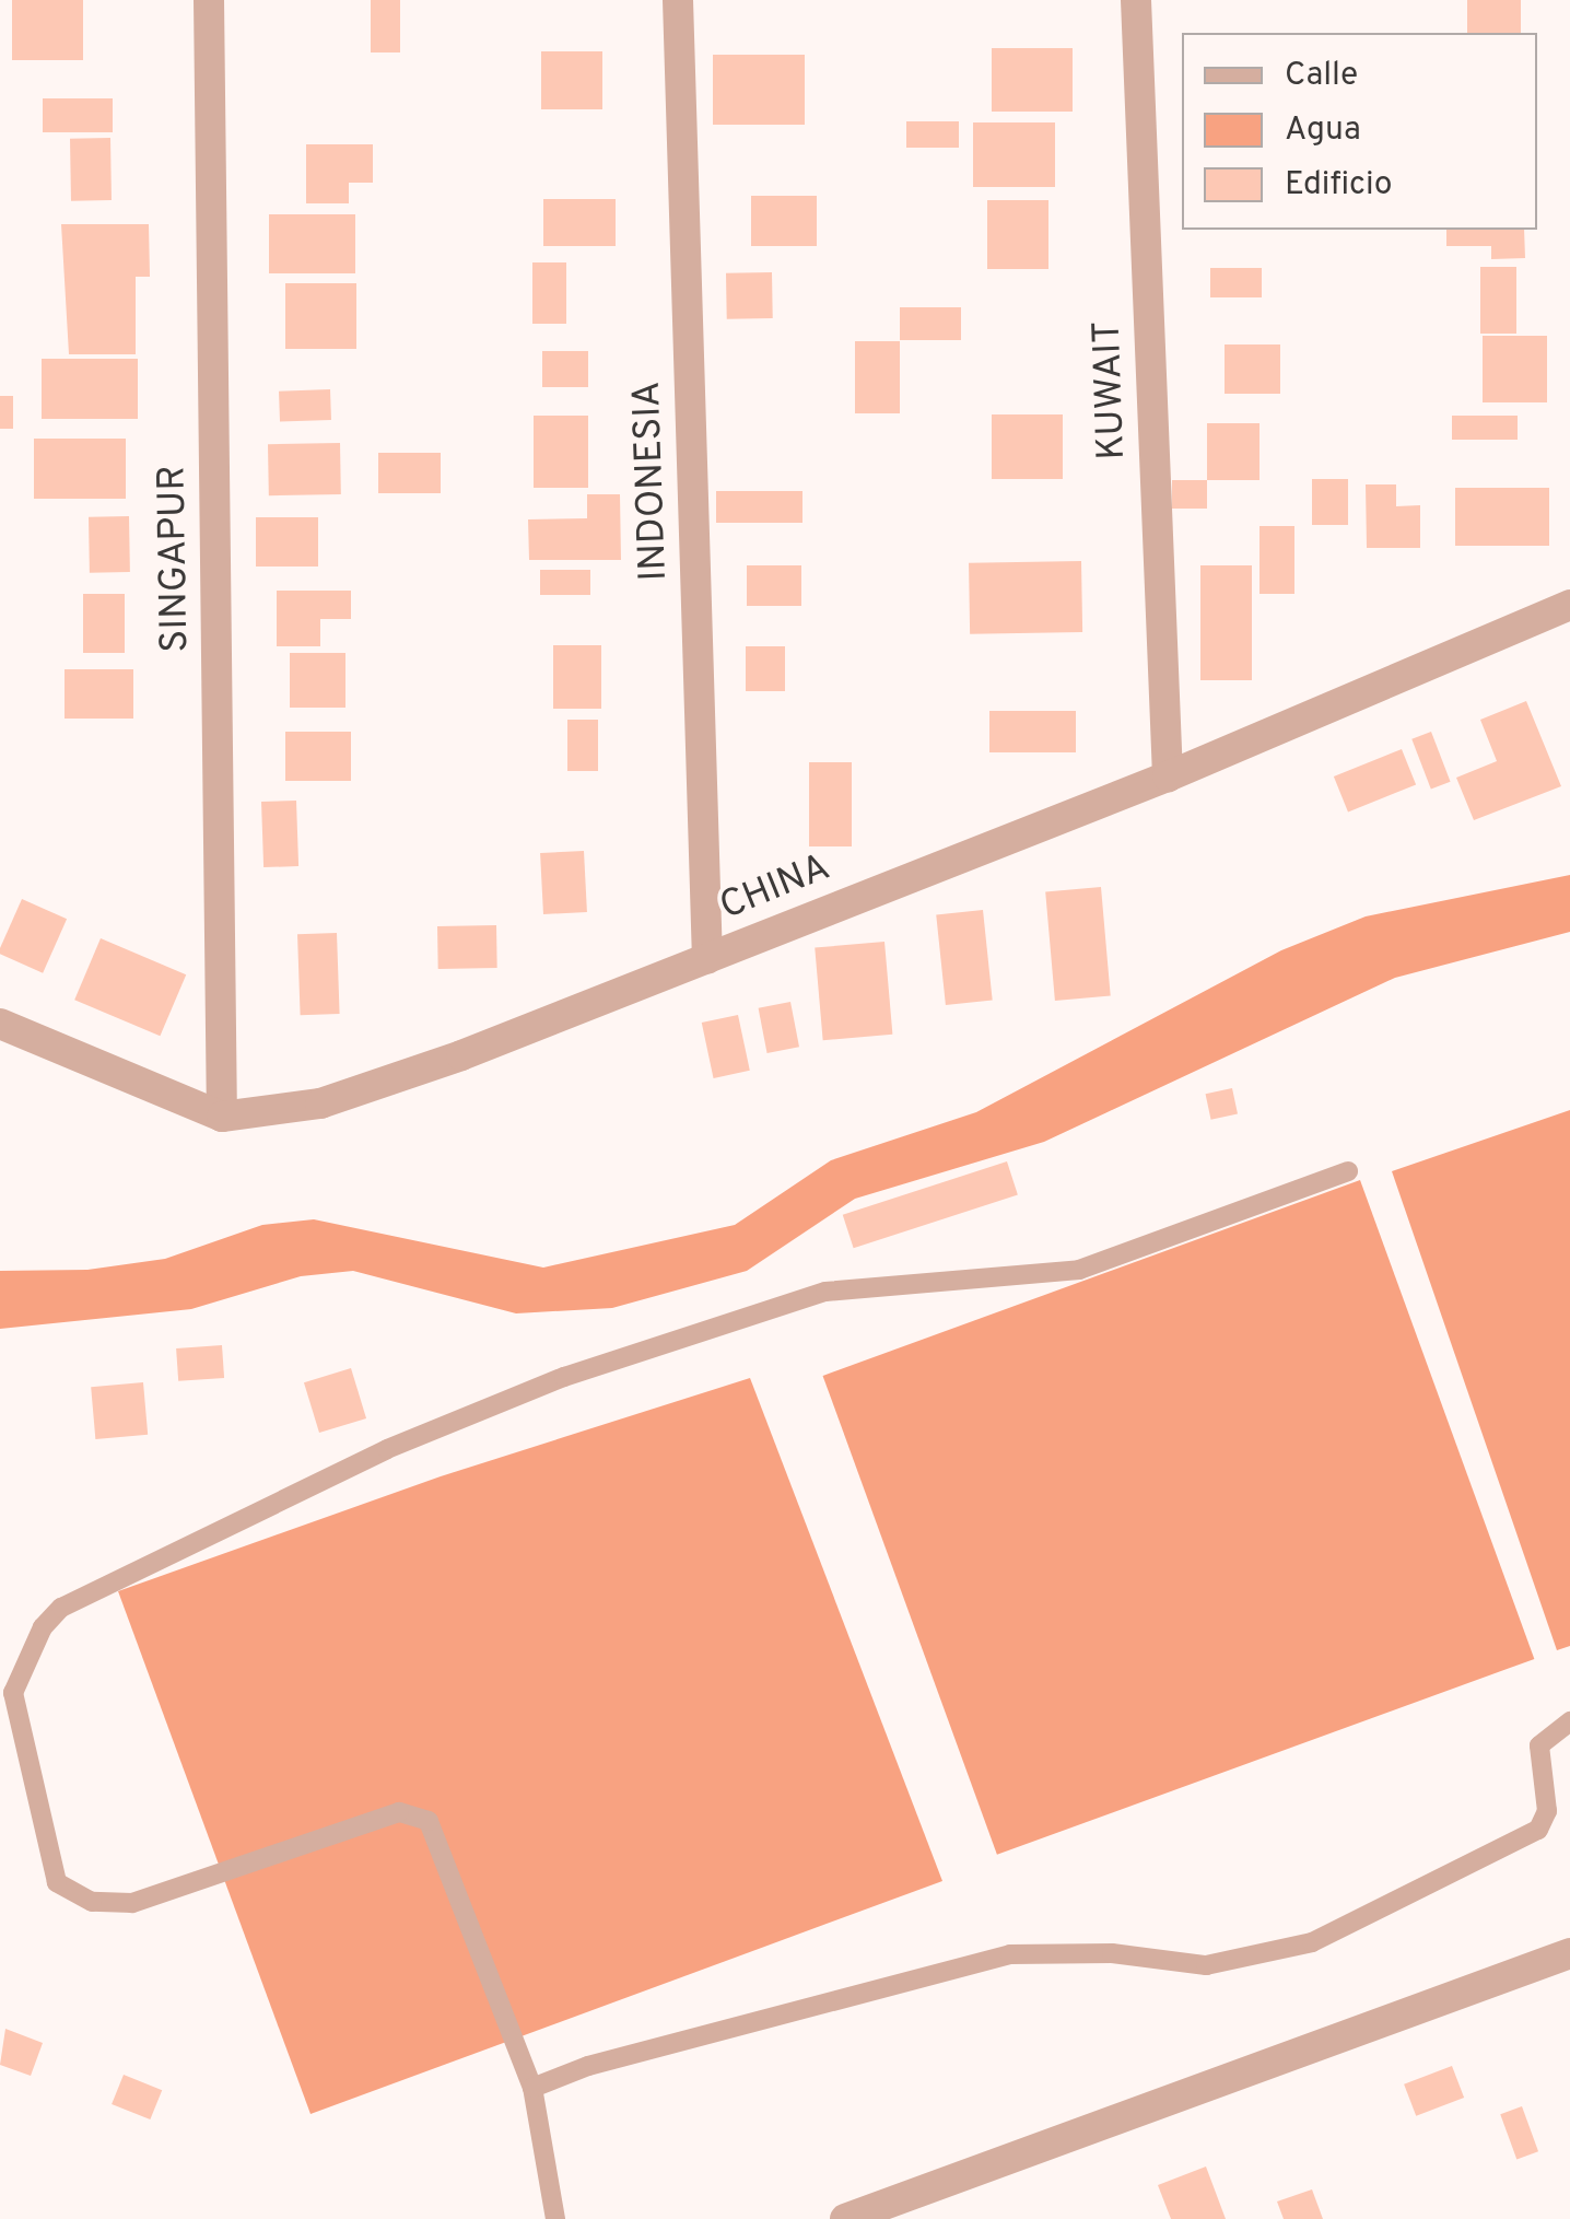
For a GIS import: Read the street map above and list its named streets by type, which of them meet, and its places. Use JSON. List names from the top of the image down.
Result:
{
  "streets": {
    "street": [
      "KUWAIT",
      "INDONESIA",
      "SINGAPUR",
      "CHINA"
    ]
  },
  "crossings": [
    ["KUWAIT", "CHINA"],
    ["INDONESIA", "CHINA"],
    ["SINGAPUR", "CHINA"]
  ],
  "legend": ["Calle", "Agua", "Edificio"]
}
